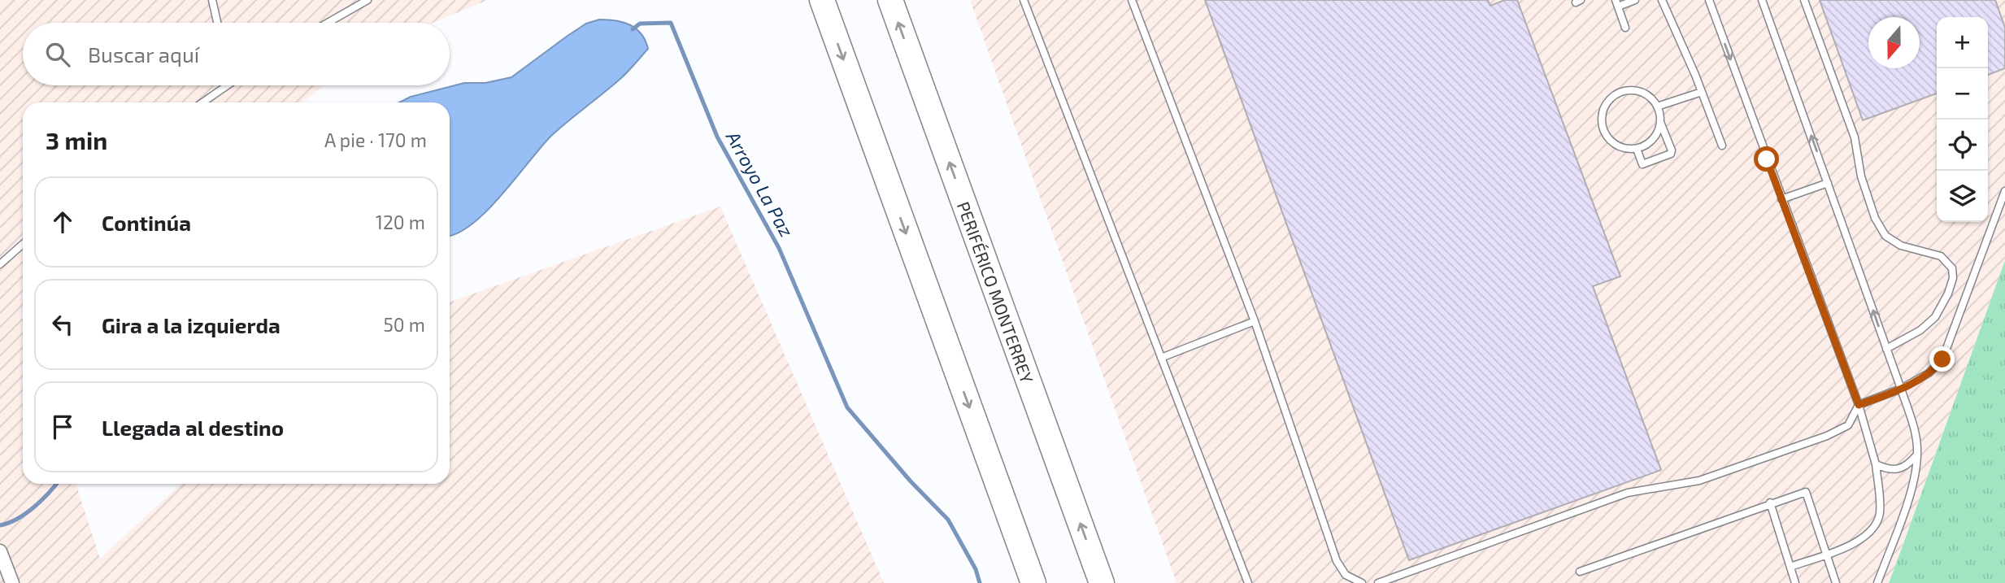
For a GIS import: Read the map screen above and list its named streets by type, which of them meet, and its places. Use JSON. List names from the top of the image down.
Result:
{
  "streets": {
    "highway": ["PERIFÉRICO MONTERREY"]
  },
  "water": ["Arroyo La Paz"],
  "north": "bottom",
  "page": {
    "map_buttons": ["+", "−"],
    "search": "Buscar aquí",
    "heading": ["3 min", "A pie · 170 m"],
    "list": [
      ["Continúa", "120 m"],
      ["Gira a la izquierda", "50 m"],
      "Llegada al destino"
    ]
  }
}
